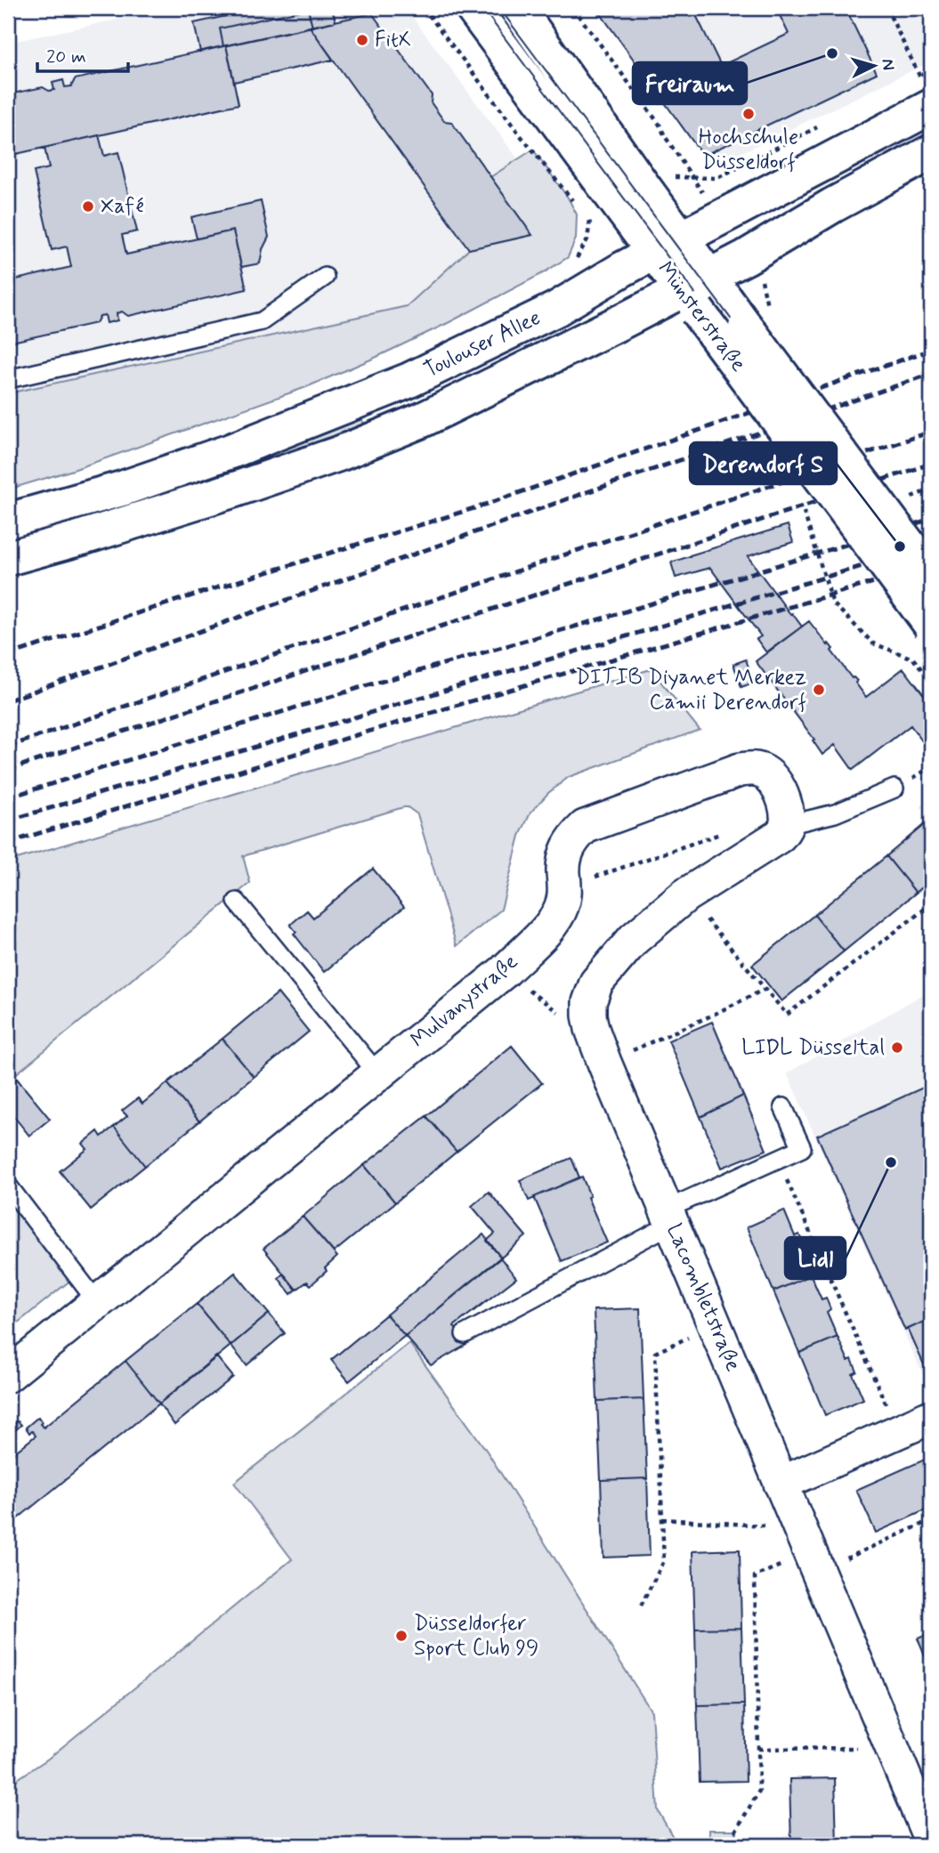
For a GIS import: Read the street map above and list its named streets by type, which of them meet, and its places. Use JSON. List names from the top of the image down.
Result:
{
  "streets": {
    "main road": ["Münsterstraße", "Toulouser Allee"],
    "street": ["Mulvanystraße", "Lacombletstraße"]
  },
  "crossings": [
    ["Münsterstraße", "Toulouser Allee"],
    ["Mulvanystraße", "Lacombletstraße"]
  ],
  "places": [
    "FitX",
    "Freiraum",
    "Hochschule Düsseldorf",
    "Xafé",
    "Derendorf S",
    "DITIB Diyanet Merkez Camii Derendorf",
    "LIDL Düsseltal",
    "Lidl",
    "Düsseldorfer Sport Club 99"
  ],
  "scale_bar": "20 m",
  "north": "right"
}
